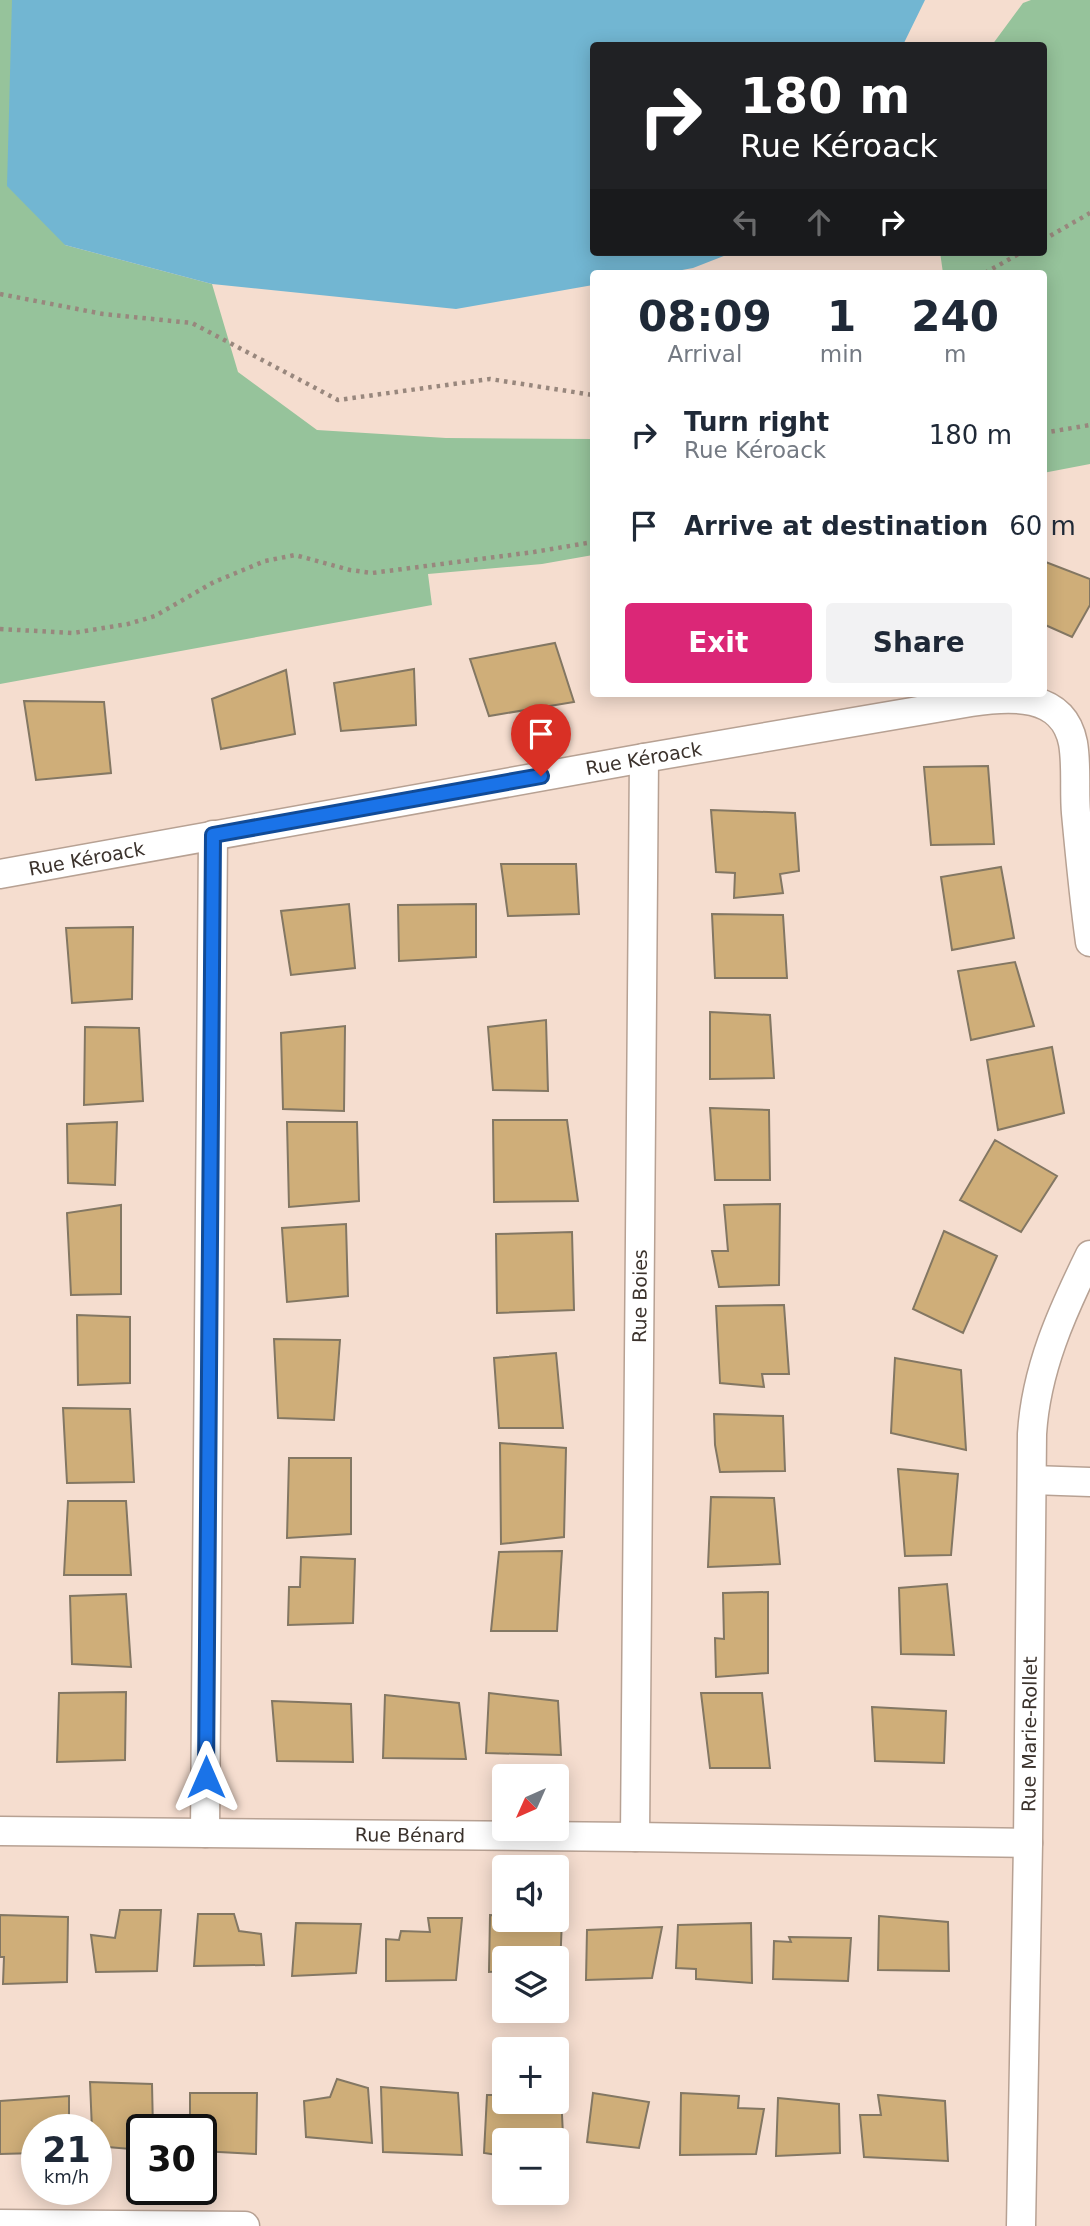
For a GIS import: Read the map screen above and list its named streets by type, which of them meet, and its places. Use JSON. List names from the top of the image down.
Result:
{
  "streets": {
    "street": [
      "Rue Kéroack",
      "Rue Boies",
      "Rue Marie-Rollet",
      "Rue Bénard"
    ]
  },
  "crossings": [
    ["Rue Kéroack", "Rue Boies"],
    ["Rue Boies", "Rue Bénard"],
    ["Rue Marie-Rollet", "Rue Bénard"]
  ],
  "north": "bottom left",
  "page": {
    "turn": ["180 m", "Rue Kéroack"],
    "eta": [
      "08:09",
      "Arrival",
      "1",
      "min",
      "240",
      "m"
    ],
    "list": [
      {
        "name": "Turn right",
        "note": "Rue Kéroack",
        "value": "180 m"
      },
      {
        "name": "Arrive at destination",
        "value": "60 m"
      }
    ],
    "buttons": ["Exit", "Share"],
    "map_buttons": ["+", "−"],
    "speed": "21 km/h",
    "limit": "30"
  }
}
